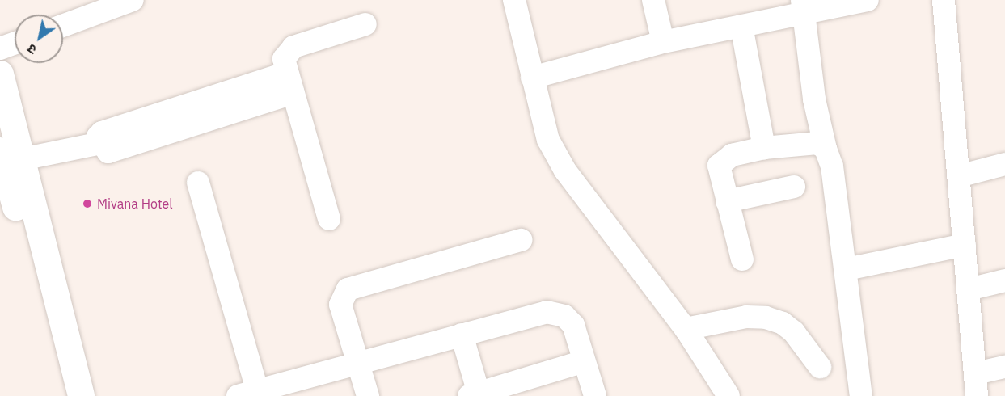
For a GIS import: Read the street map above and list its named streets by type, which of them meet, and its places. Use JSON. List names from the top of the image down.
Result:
{
  "places": ["Mivana Hotel"],
  "north": "bottom left"
}
